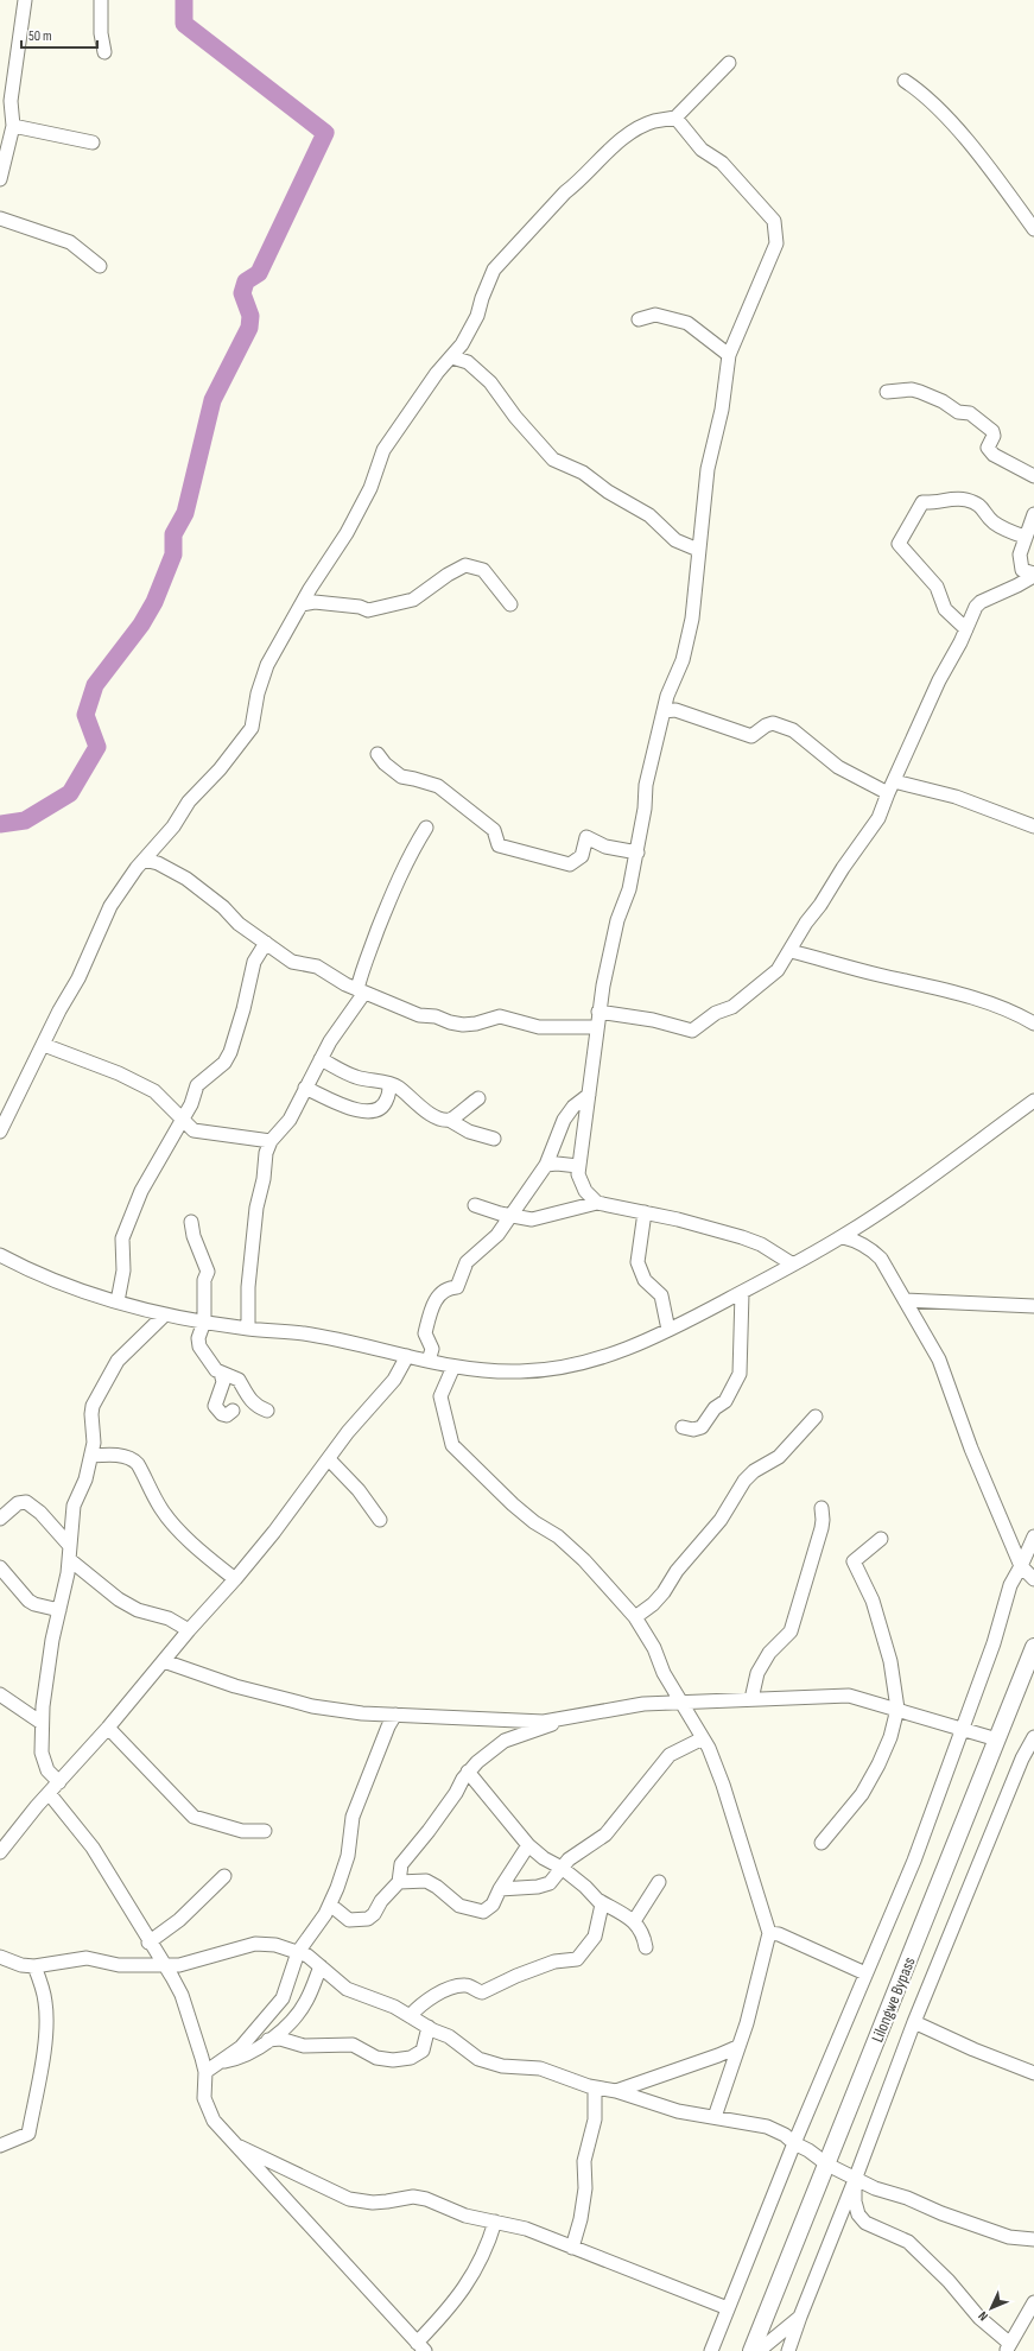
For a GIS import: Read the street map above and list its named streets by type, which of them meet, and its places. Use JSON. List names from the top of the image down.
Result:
{
  "streets": {
    "main road": ["Lilongwe Bypass"]
  },
  "scale_bar": "50 m",
  "north": "bottom left"
}
